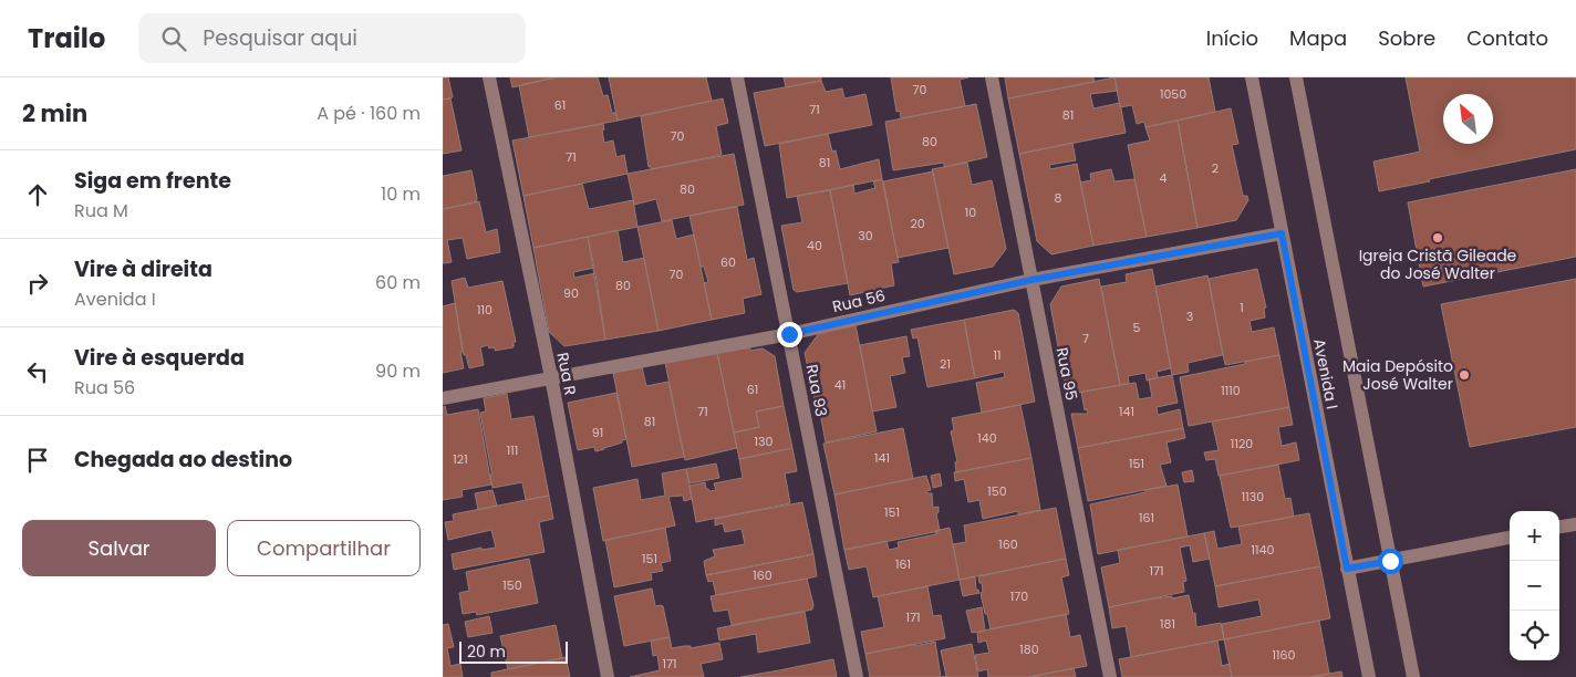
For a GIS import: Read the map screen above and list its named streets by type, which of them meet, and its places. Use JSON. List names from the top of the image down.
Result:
{
  "streets": {
    "street": [
      "Rua 56",
      "Rua R",
      "Rua 95",
      "Avenida I",
      "Rua 93"
    ]
  },
  "crossings": [
    ["Rua 56", "Rua R"],
    ["Rua 56", "Rua 95"],
    ["Rua 56", "Avenida I"],
    ["Rua 56", "Rua 93"]
  ],
  "places": ["Igreja Cristã Gileade do José Walter", "Maia Depósito José Walter"],
  "house_numbers": [
    "70",
    "1050",
    "61",
    "71",
    "81",
    "70",
    "80",
    "71",
    "81",
    "2",
    "4",
    "80",
    "8",
    "10",
    "20",
    "30",
    "40",
    "60",
    "70",
    "80",
    "90",
    "1",
    "110",
    "3",
    "5",
    "7",
    "11",
    "21",
    "41",
    "61",
    "1110",
    "71",
    "141",
    "81",
    "91",
    "140",
    "130",
    "1120",
    "111",
    "141",
    "121",
    "151",
    "150",
    "1130",
    "151",
    "161",
    "160",
    "1140",
    "151",
    "161",
    "171",
    "160",
    "150",
    "170",
    "171",
    "181",
    "180",
    "1160",
    "171"
  ],
  "scale_bar": "20 m",
  "north": "top left",
  "page": {
    "header": "Trailo",
    "search": "Pesquisar aqui",
    "nav": [
      "Início",
      "Mapa",
      "Sobre",
      "Contato"
    ],
    "heading": ["2 min", "A pé · 160 m"],
    "list": [
      ["Siga em frente", "Rua M", "10 m"],
      ["Vire à direita", "Avenida I", "60 m"],
      ["Vire à esquerda", "Rua 56", "90 m"],
      "Chegada ao destino"
    ],
    "buttons": ["Salvar", "Compartilhar"],
    "map_buttons": ["+", "−"],
    "scale": "20 m"
  }
}
